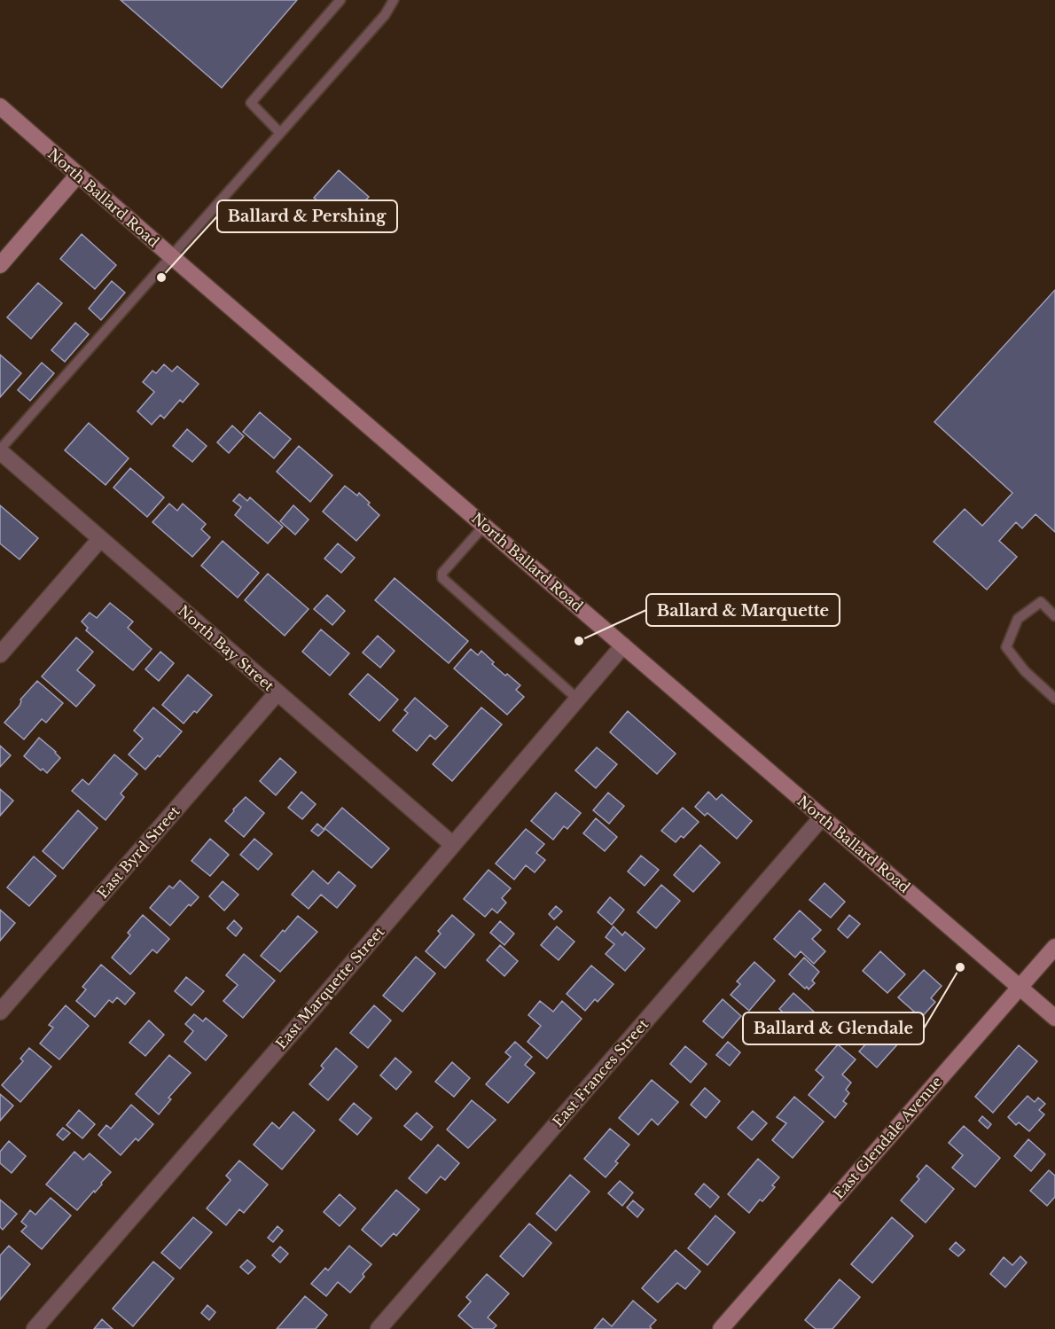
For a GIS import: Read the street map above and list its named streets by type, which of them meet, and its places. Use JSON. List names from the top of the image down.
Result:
{
  "streets": {
    "main road": ["North Ballard Road", "East Glendale Avenue"],
    "street": [
      "North Bay Street",
      "East Byrd Street",
      "East Marquette Street",
      "East Frances Street"
    ]
  },
  "crossings": [
    ["North Ballard Road", "East Marquette Street"],
    ["North Ballard Road", "East Frances Street"],
    ["North Ballard Road", "East Glendale Avenue"],
    ["North Bay Street", "East Byrd Street"],
    ["North Bay Street", "East Marquette Street"]
  ],
  "places": ["Ballard & Pershing", "Ballard & Marquette", "Ballard & Glendale"]
}
